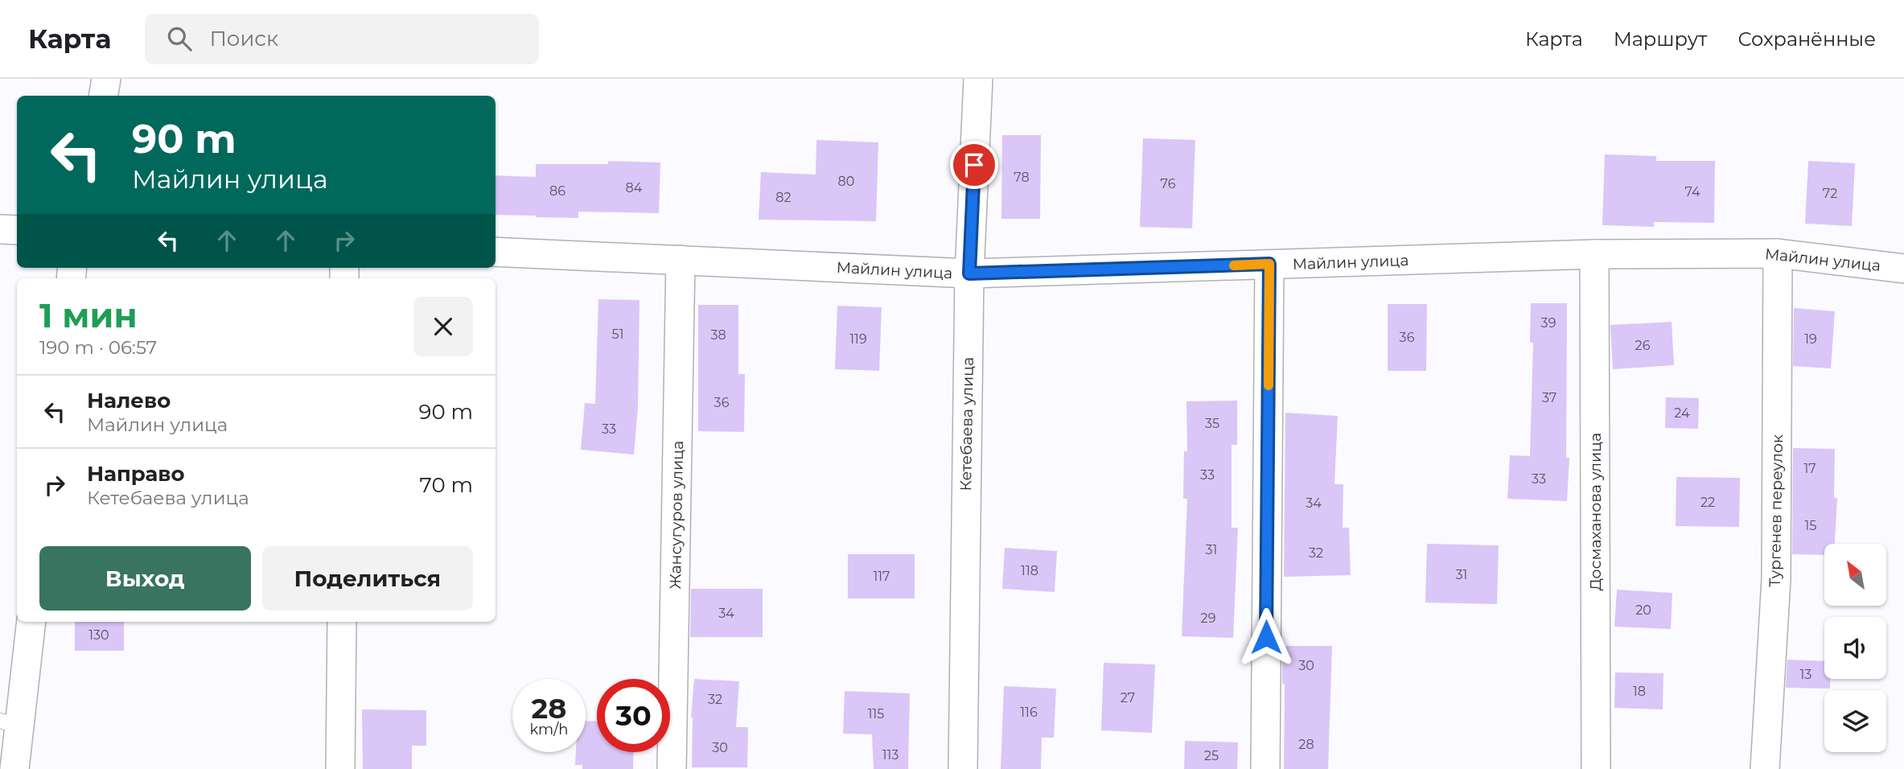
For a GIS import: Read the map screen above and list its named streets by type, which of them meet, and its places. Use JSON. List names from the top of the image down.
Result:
{
  "streets": {
    "street": [
      "Майлин улица",
      "Кетебаева улица",
      "Тургенев переулок",
      "Досмаханова улица",
      "Жансугуров улица"
    ]
  },
  "crossings": [
    ["Майлин улица", "Кетебаева улица"],
    ["Майлин улица", "Тургенев переулок"],
    ["Майлин улица", "Досмаханова улица"],
    ["Майлин улица", "Жансугуров улица"]
  ],
  "house_numbers": [
    "78",
    "80",
    "76",
    "84",
    "86",
    "74",
    "72",
    "82",
    "39",
    "51",
    "38",
    "36",
    "119",
    "19",
    "26",
    "37",
    "36",
    "24",
    "35",
    "33",
    "17",
    "33",
    "33",
    "22",
    "34",
    "15",
    "31",
    "32",
    "118",
    "31",
    "117",
    "20",
    "34",
    "29",
    "130",
    "30",
    "13",
    "18",
    "27",
    "32",
    "116",
    "115",
    "28",
    "30",
    "113",
    "25"
  ],
  "north": "top left",
  "page": {
    "header": "Карта",
    "search": "Поиск",
    "nav": ["Карта", "Маршрут", "Сохранённые"],
    "turn": ["90 m", "Майлин улица"],
    "heading": ["1 мин", "190 m · 06:57"],
    "list": [
      {
        "name": "Налево",
        "note": "Майлин улица",
        "value": "90 m"
      },
      {
        "name": "Направо",
        "note": "Кетебаева улица",
        "value": "70 m"
      }
    ],
    "buttons": ["Выход", "Поделиться"],
    "speed": "28 km/h",
    "limit": "30"
  }
}
